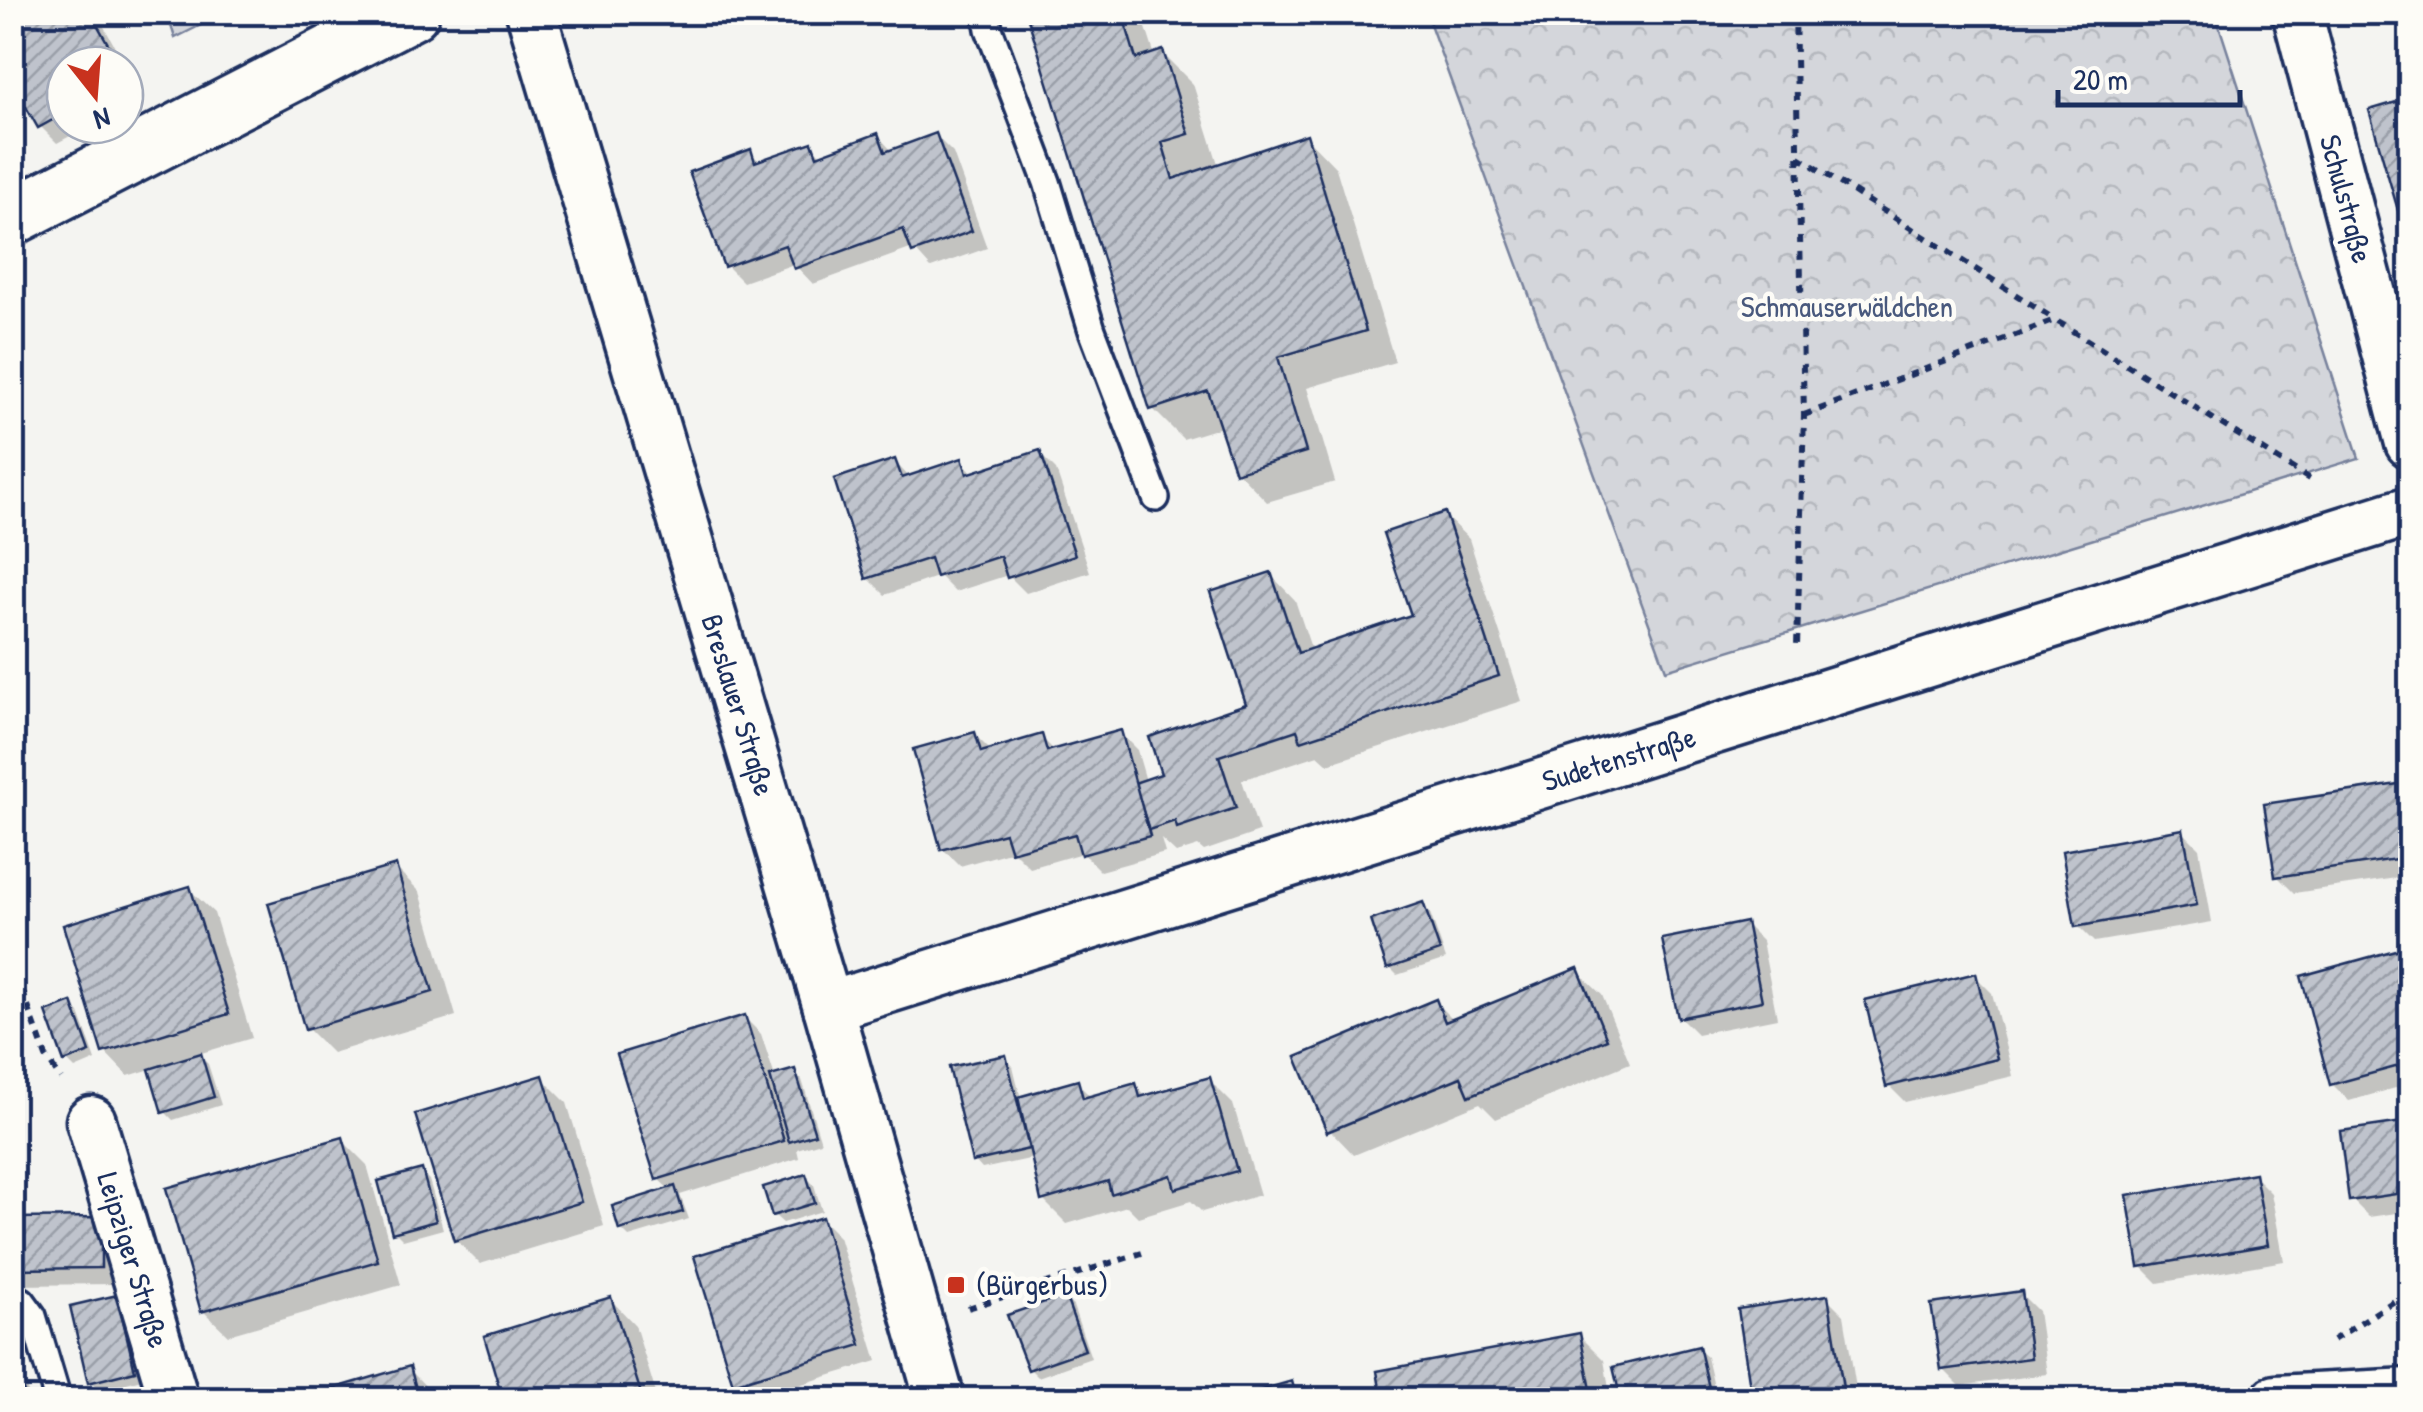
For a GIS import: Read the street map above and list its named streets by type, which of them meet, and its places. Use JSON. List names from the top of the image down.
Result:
{
  "streets": {
    "street": [
      "Schulstraße",
      "Breslauer Straße",
      "Sudetenstraße",
      "Leipziger Straße"
    ]
  },
  "crossings": [
    ["Breslauer Straße", "Sudetenstraße"]
  ],
  "parks": ["Schmauserwäldchen"],
  "places": {
    "transit": ["(Bürgerbus)"]
  },
  "scale_bar": "20 m",
  "north": "bottom"
}
